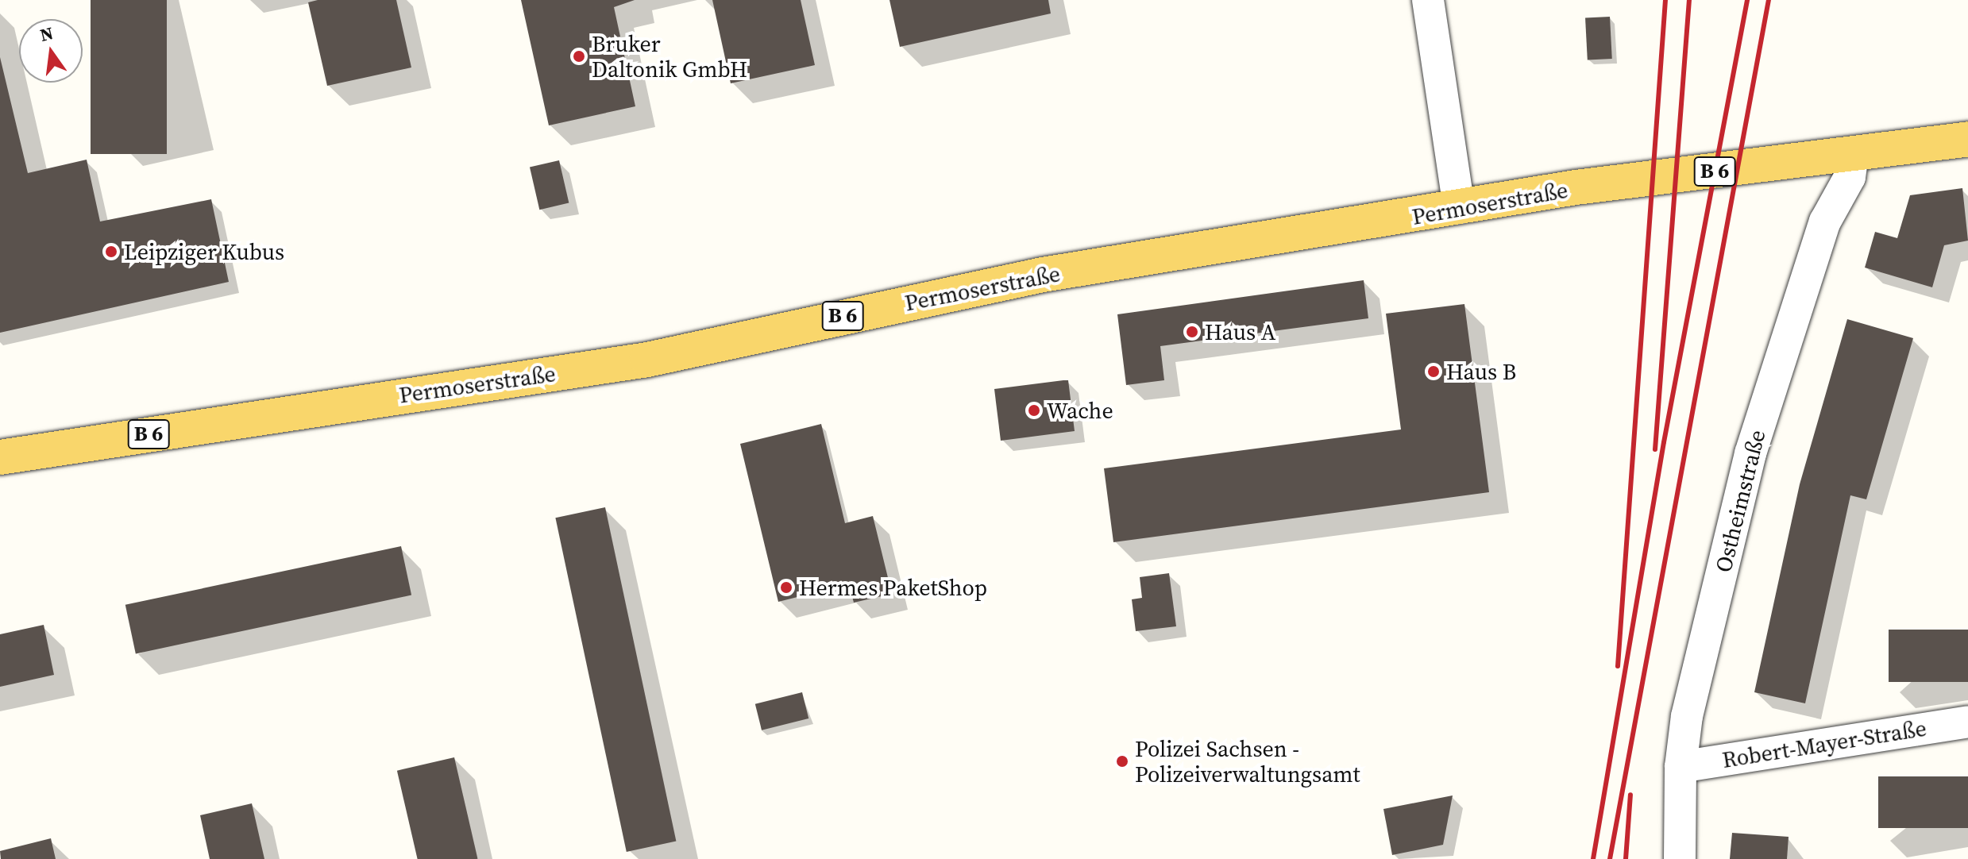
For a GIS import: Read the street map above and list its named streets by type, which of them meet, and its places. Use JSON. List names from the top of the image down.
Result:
{
  "streets": {
    "main road": ["B 6", "Permoserstraße"],
    "street": ["Ostheimstraße", "Robert-Mayer-Straße"]
  },
  "crossings": [
    ["Permoserstraße", "Ostheimstraße"],
    ["Ostheimstraße", "Robert-Mayer-Straße"]
  ],
  "places": [
    "Bruker Daltonik GmbH",
    "Leipziger Kubus",
    "Haus A",
    "Haus B",
    "Wache",
    "Hermes PaketShop",
    "Polizei Sachsen - Polizeiverwaltungsamt"
  ],
  "north": "top"
}
